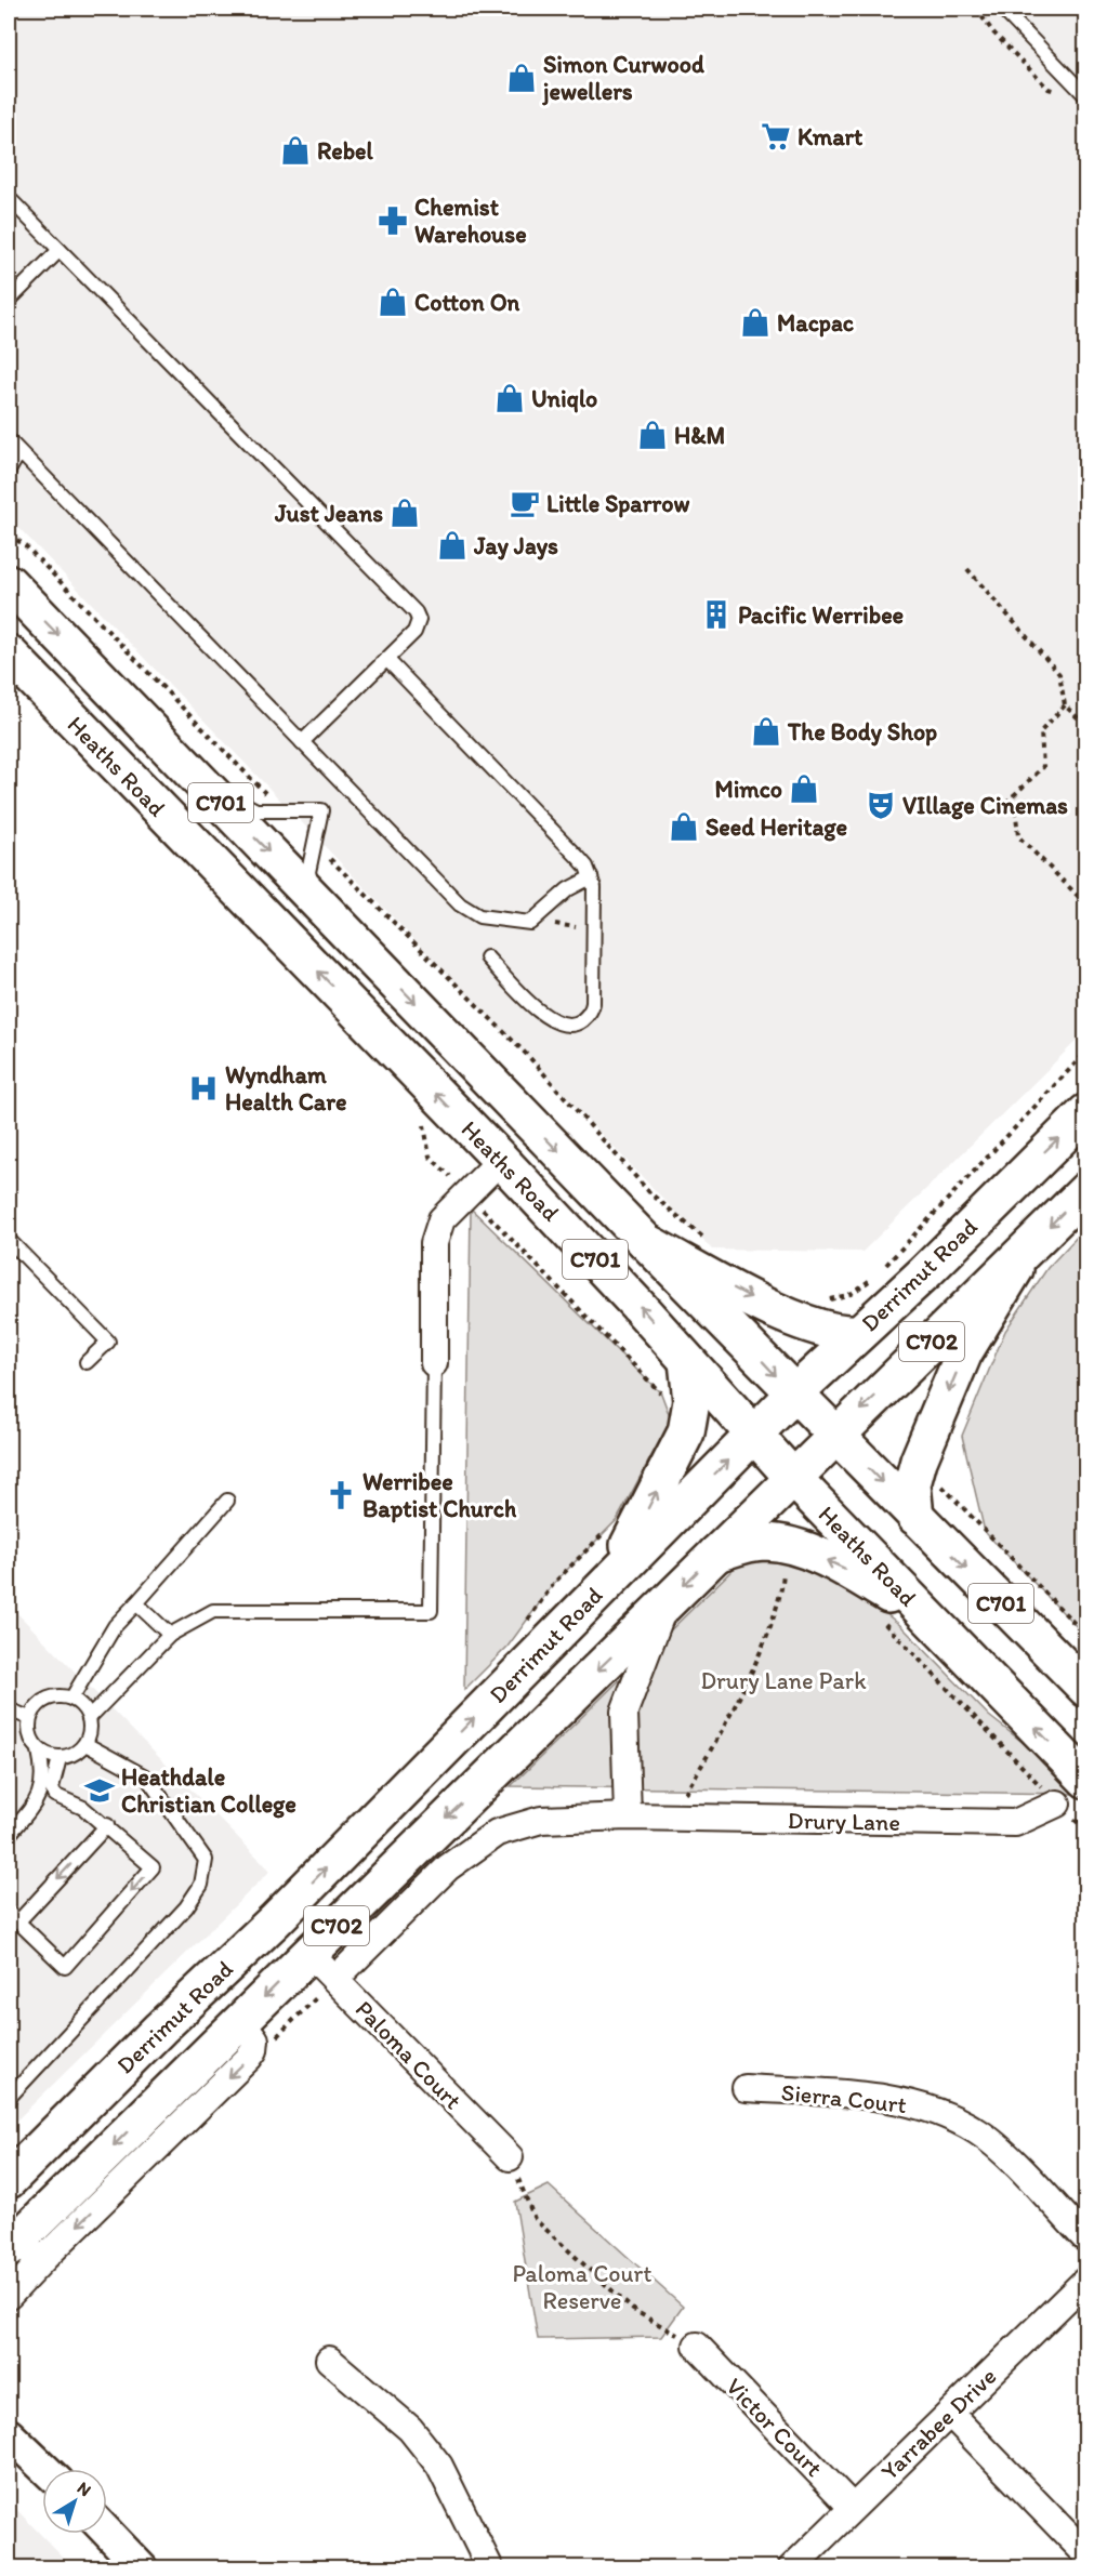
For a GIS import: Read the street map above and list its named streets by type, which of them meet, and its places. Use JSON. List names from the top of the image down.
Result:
{
  "streets": {
    "main road": [
      "Heaths Road",
      "C701",
      "Derrimut Road",
      "C702"
    ],
    "street": [
      "Drury Lane",
      "Paloma Court",
      "Sierra Court",
      "Yarrabee Drive",
      "Victor Court"
    ]
  },
  "crossings": [
    ["Heaths Road", "Derrimut Road"],
    ["Derrimut Road", "Paloma Court"],
    ["Drury Lane", "Paloma Court"],
    ["Yarrabee Drive", "Victor Court"]
  ],
  "parks": ["Drury Lane Park", "Paloma Court Reserve"],
  "places": {
    "shop": [
      "Simon Curwood jewellers",
      "Rebel",
      "Cotton On",
      "Macpac",
      "Uniqlo",
      "H&M",
      "Just Jeans",
      "Jay Jays",
      "The Body Shop",
      "Mimco",
      "Seed Heritage"
    ],
    "supermarket": ["Kmart"],
    "pharmacy": ["Chemist Warehouse"],
    "cafe": ["Little Sparrow"],
    "building": ["Pacific Werribee"],
    "theatre": ["VIllage Cinemas"],
    "hospital": ["Wyndham Health Care"],
    "church": ["Werribee Baptist Church"],
    "school or university": ["Heathdale Christian College"]
  },
  "north": "top right"
}
